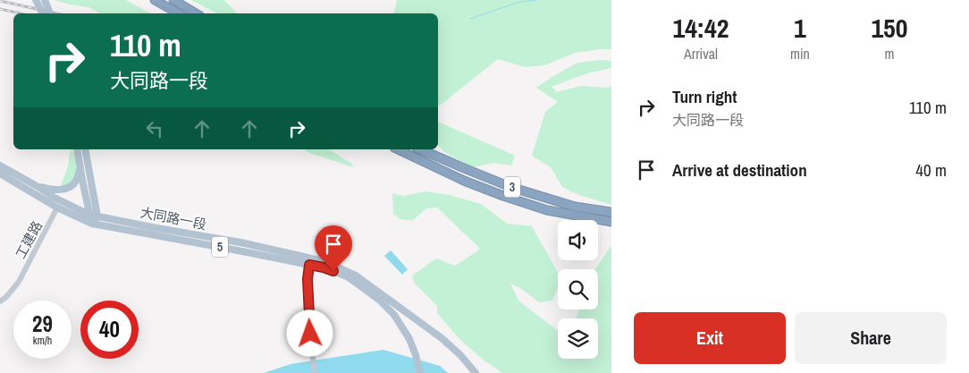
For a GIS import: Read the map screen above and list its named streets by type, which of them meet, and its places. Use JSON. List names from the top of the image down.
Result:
{
  "streets": {
    "highway": ["3"],
    "main road": ["大同路一段", "5"],
    "street": ["工建路"]
  },
  "crossings": [
    ["大同路一段", "工建路"]
  ],
  "page": {
    "eta": [
      "14:42",
      "Arrival",
      "1",
      "min",
      "150",
      "m"
    ],
    "turn": ["110 m", "大同路一段"],
    "list": [
      {
        "name": "Turn right",
        "note": "大同路一段",
        "value": "110 m"
      },
      {
        "name": "Arrive at destination",
        "value": "40 m"
      }
    ],
    "speed": "29 km/h",
    "limit": "40",
    "buttons": ["Exit", "Share"]
  }
}
